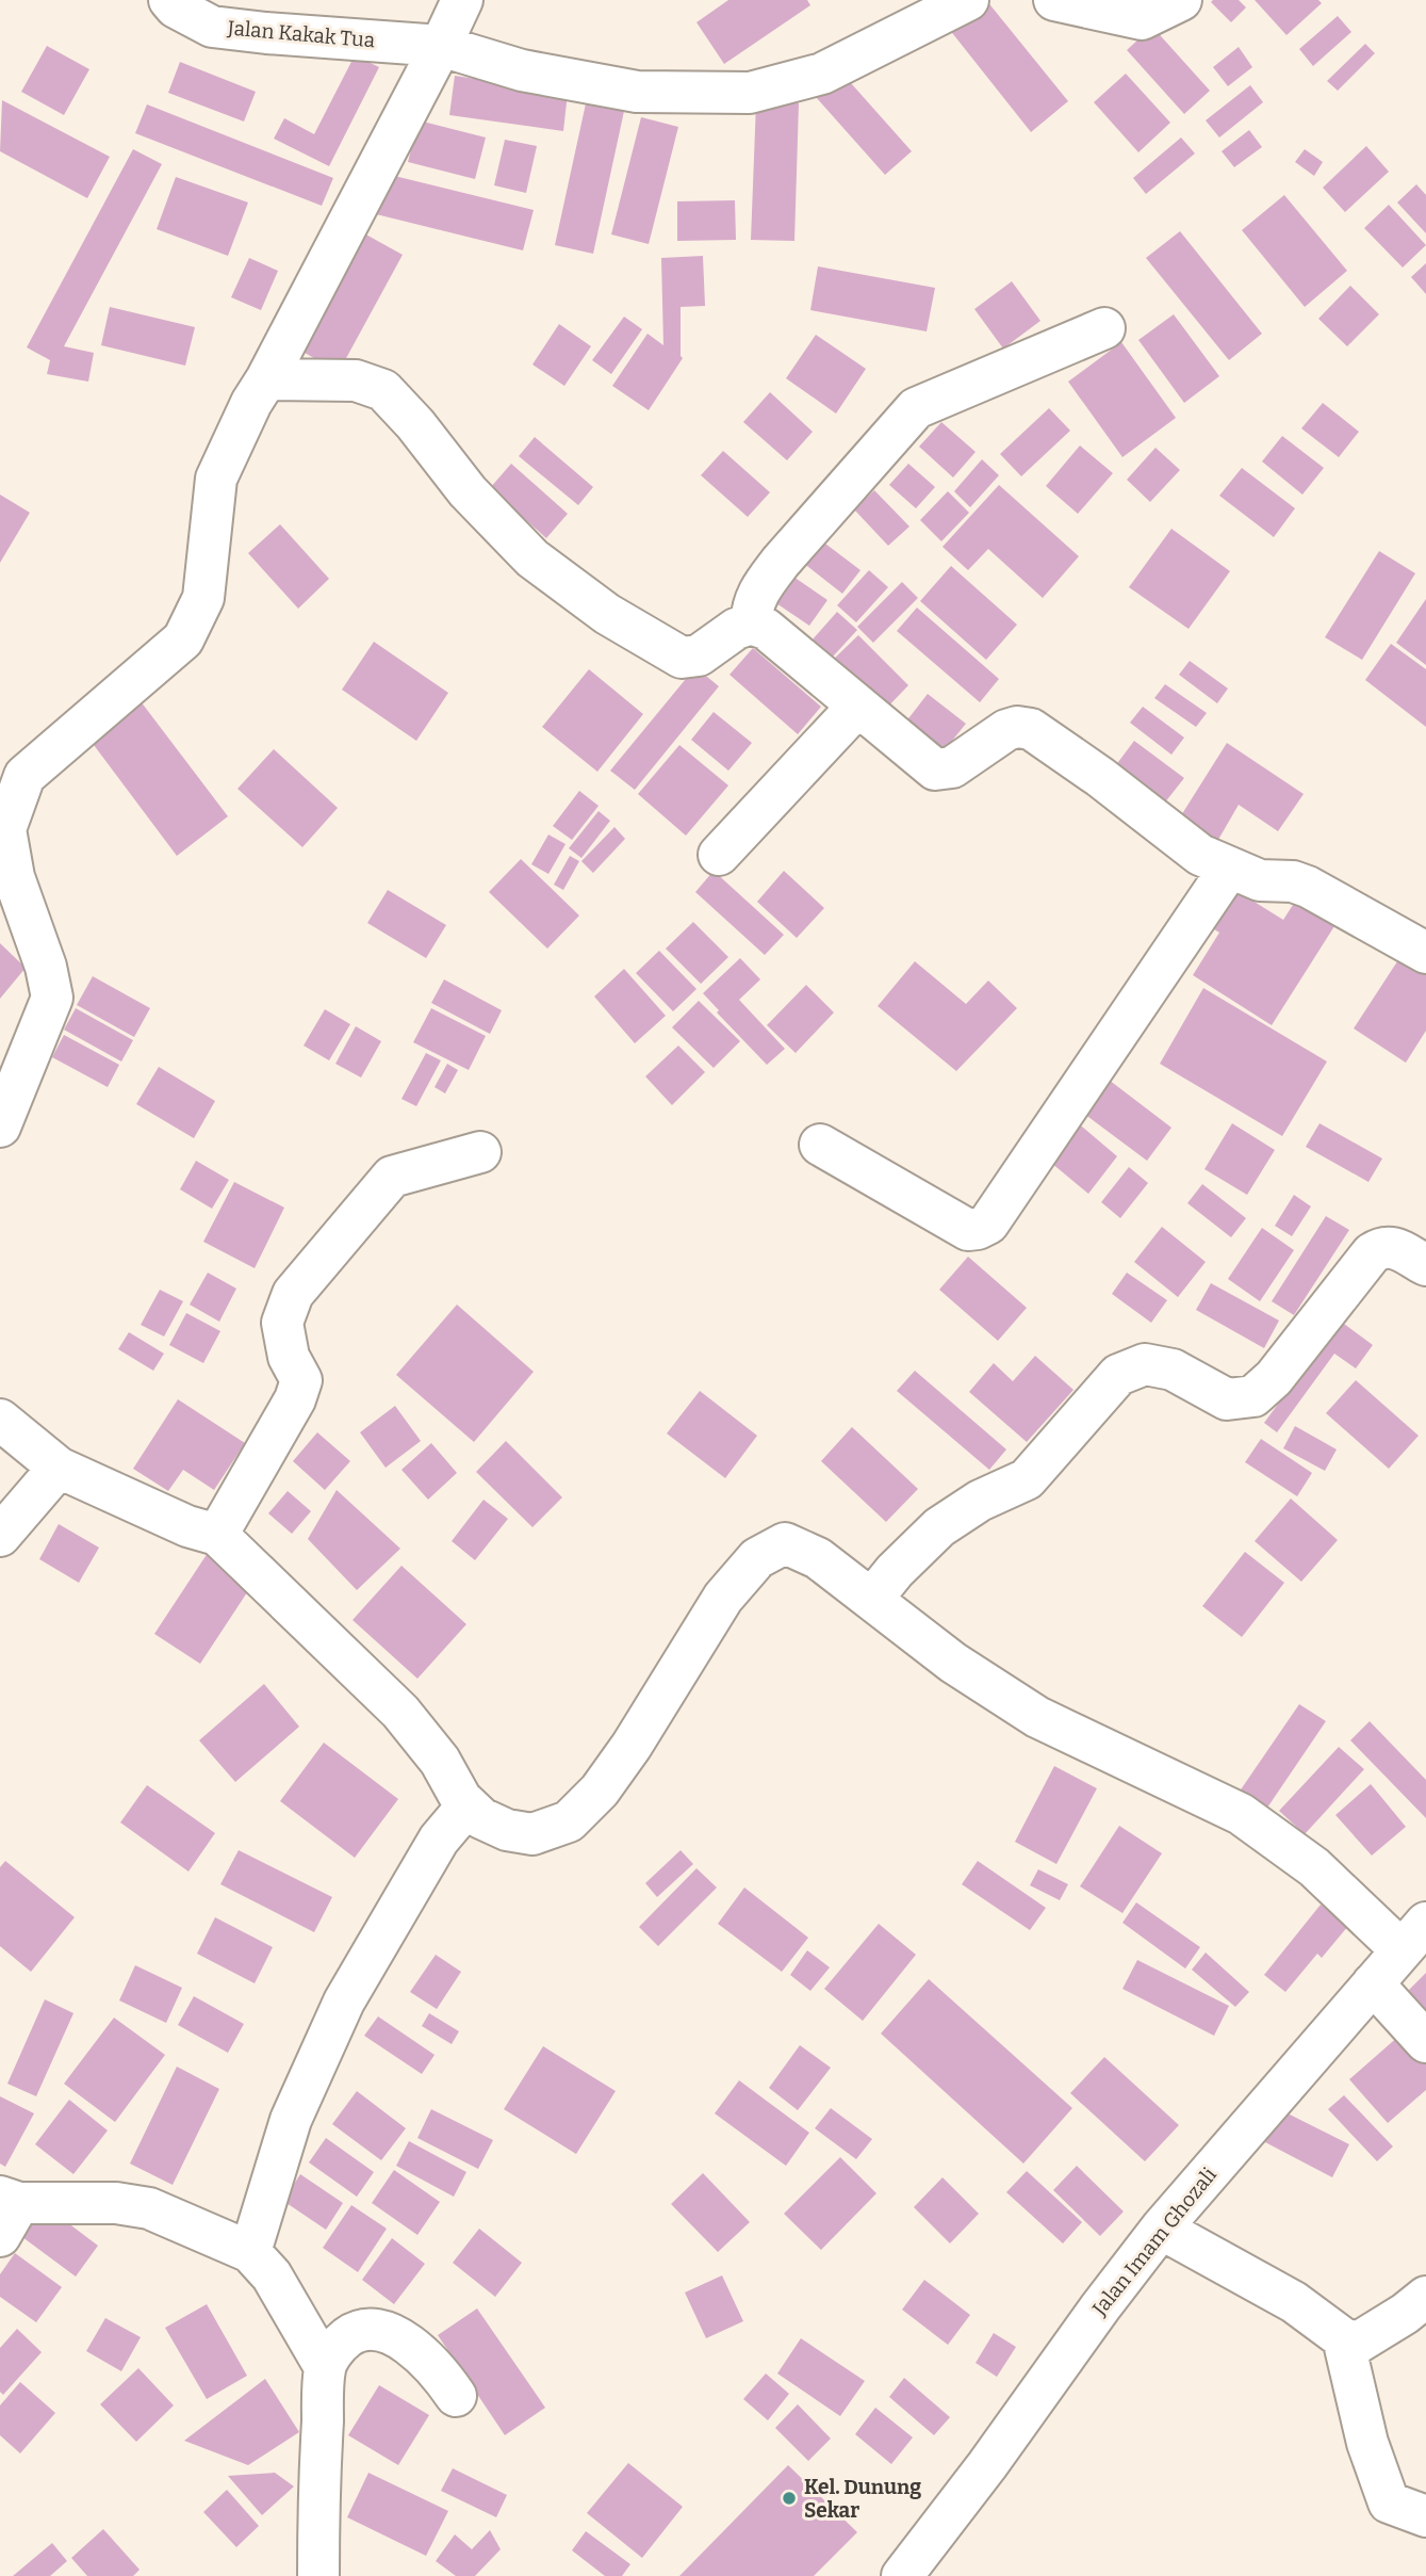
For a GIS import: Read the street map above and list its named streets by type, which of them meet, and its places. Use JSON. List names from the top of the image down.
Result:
{
  "streets": {
    "street": ["Jalan Kakak Tua", "Jalan Imam Ghozali"]
  },
  "places": ["Kel. Dunung Sekar"]
}
